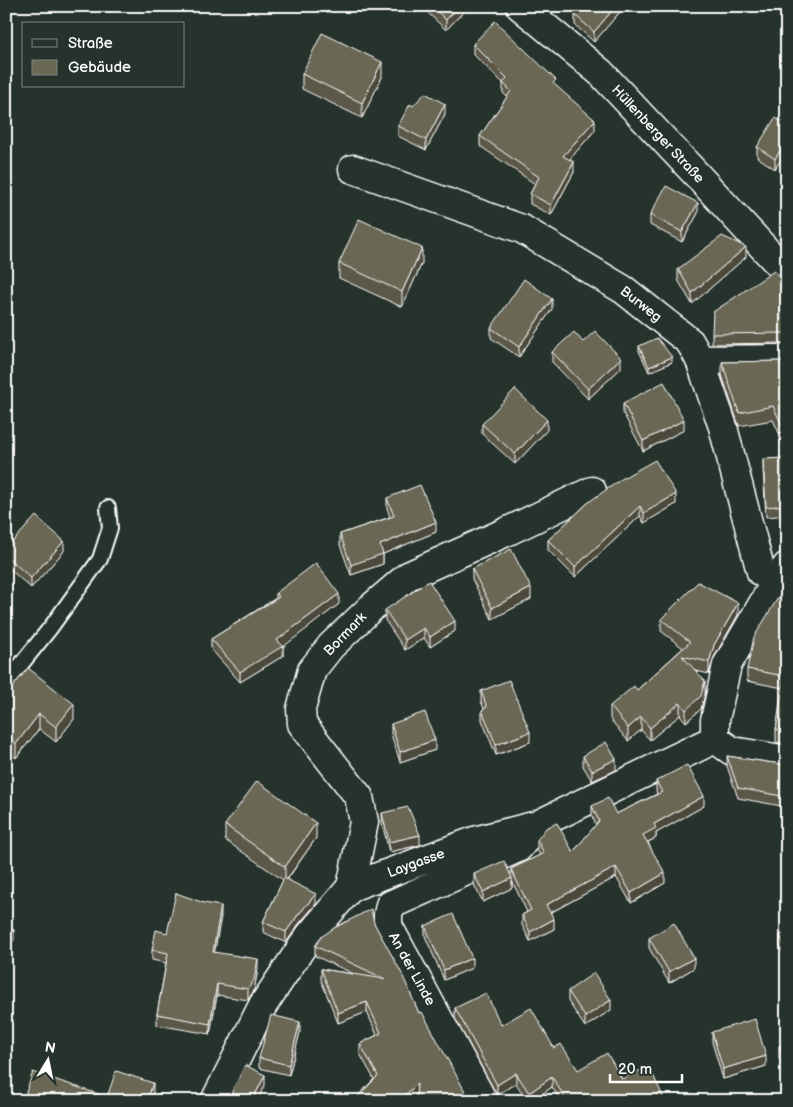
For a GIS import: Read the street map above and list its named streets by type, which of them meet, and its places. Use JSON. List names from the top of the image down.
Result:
{
  "streets": {
    "street": [
      "Hüllenberger Straße",
      "Burweg",
      "Bormark",
      "Laygasse",
      "An der Linde"
    ]
  },
  "crossings": [
    ["Bormark", "Laygasse"],
    ["Laygasse", "An der Linde"]
  ],
  "legend": ["Straße", "Gebäude"],
  "scale_bar": "20 m",
  "north": "top"
}
